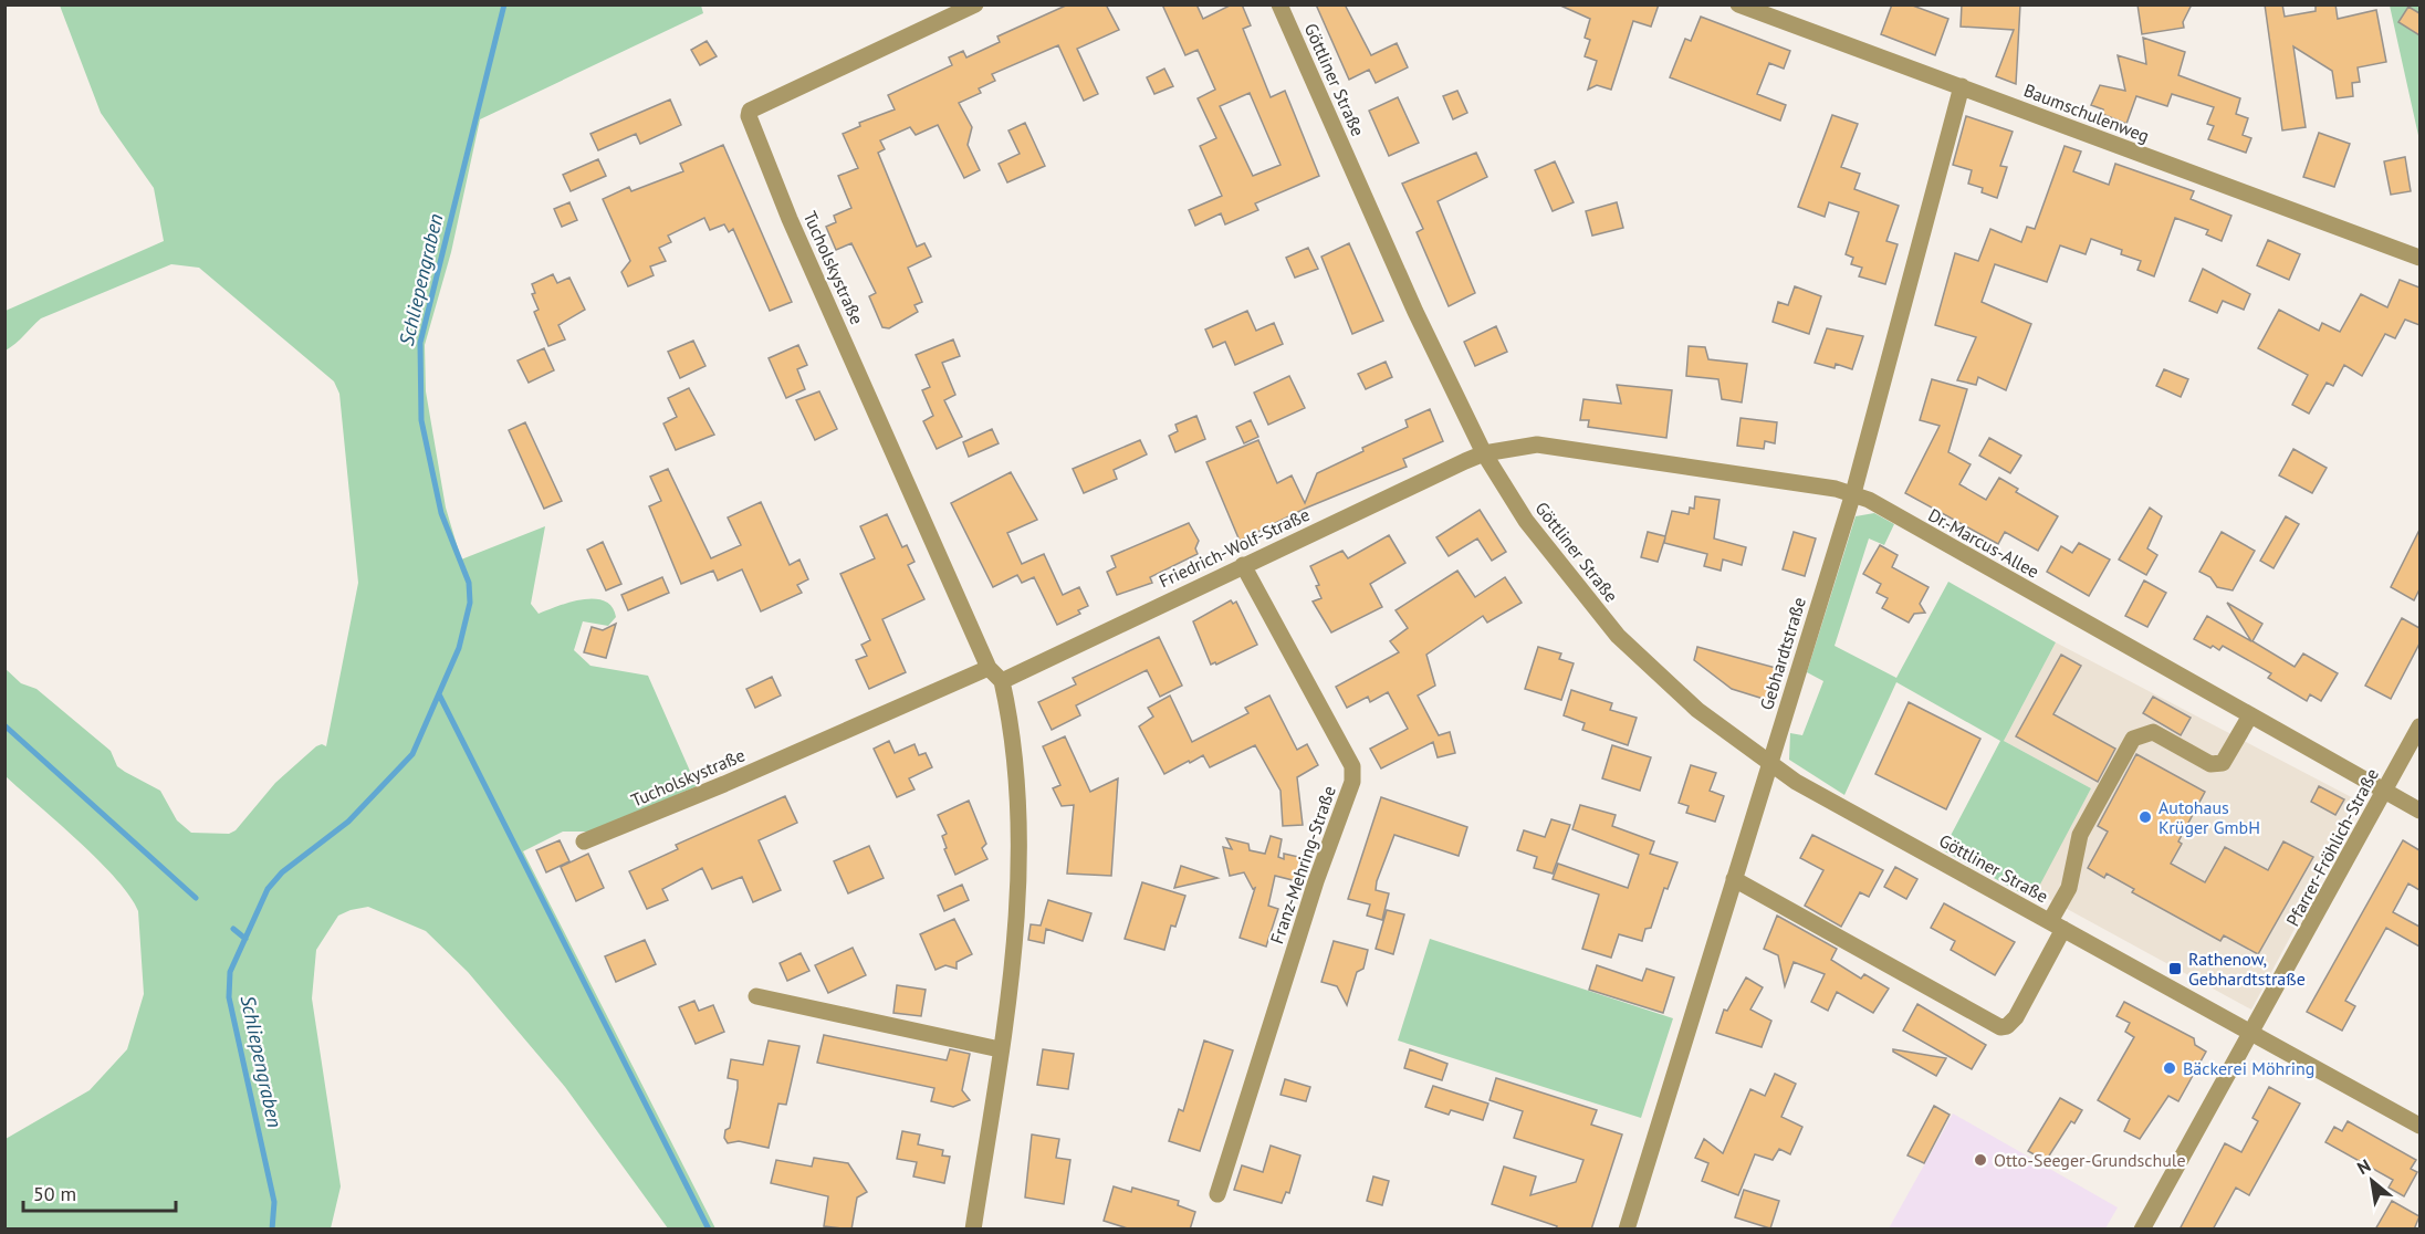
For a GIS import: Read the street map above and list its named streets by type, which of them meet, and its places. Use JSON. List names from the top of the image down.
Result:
{
  "streets": {
    "street": [
      "Göttliner Straße",
      "Baumschulenweg",
      "Tucholskystraße",
      "Dr.-Marcus-Allee",
      "Friedrich-Wolf-Straße",
      "Gebhardtstraße",
      "Pfarrer-Fröhlich-Straße",
      "Franz-Mehring-Straße"
    ]
  },
  "crossings": [
    ["Göttliner Straße", "Dr.-Marcus-Allee"],
    ["Göttliner Straße", "Friedrich-Wolf-Straße"],
    ["Göttliner Straße", "Gebhardtstraße"],
    ["Göttliner Straße", "Pfarrer-Fröhlich-Straße"],
    ["Baumschulenweg", "Gebhardtstraße"],
    ["Tucholskystraße", "Friedrich-Wolf-Straße"],
    ["Dr.-Marcus-Allee", "Friedrich-Wolf-Straße"],
    ["Dr.-Marcus-Allee", "Gebhardtstraße"],
    ["Dr.-Marcus-Allee", "Pfarrer-Fröhlich-Straße"],
    ["Friedrich-Wolf-Straße", "Franz-Mehring-Straße"]
  ],
  "water": ["Schliepengraben"],
  "places": {
    "other": ["Autohaus Krüger GmbH", "Bäckerei Möhring", "Otto-Seeger-Grundschule"],
    "transit": ["Rathenow, Gebhardtstraße"]
  },
  "scale_bar": "50 m",
  "north": "top left"
}
